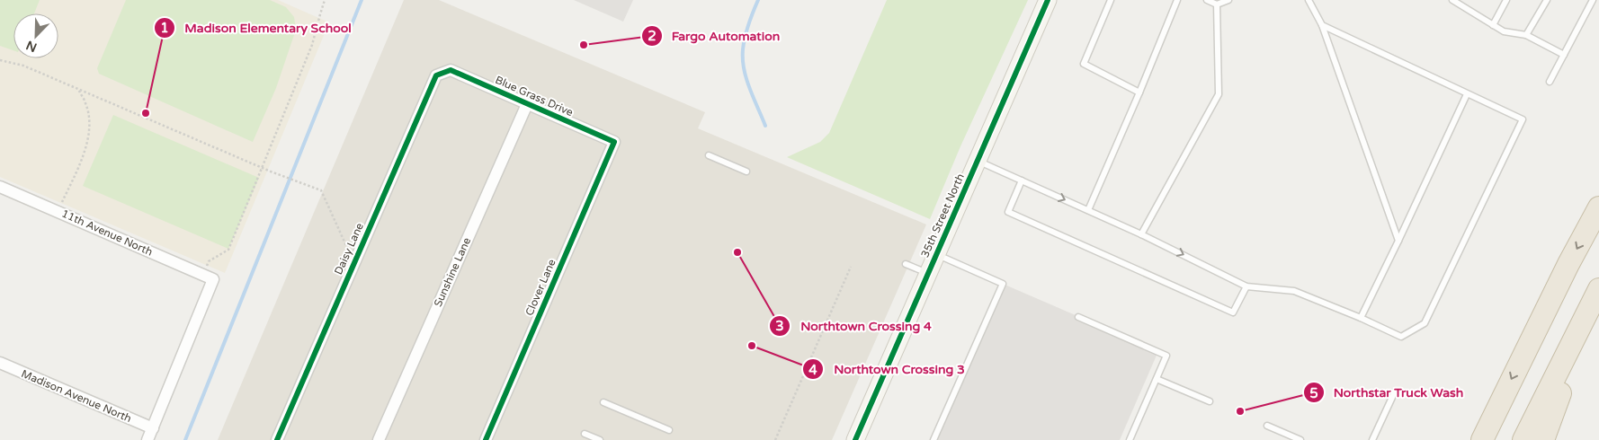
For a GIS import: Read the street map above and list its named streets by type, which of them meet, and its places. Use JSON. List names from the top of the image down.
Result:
{
  "streets": {
    "street": [
      "Blue Grass Drive",
      "35th Street North",
      "11th Avenue North",
      "Daisy Lane",
      "Sunshine Lane",
      "Clover Lane",
      "Madison Avenue North"
    ]
  },
  "crossings": [
    ["Blue Grass Drive", "Daisy Lane"],
    ["Blue Grass Drive", "Sunshine Lane"],
    ["Blue Grass Drive", "Clover Lane"]
  ],
  "places": [
    "Fargo Automation",
    "Madison Elementary School",
    "Northtown Crossing 4",
    "Northtown Crossing 3",
    "Northstar Truck Wash"
  ],
  "north": "bottom left"
}
